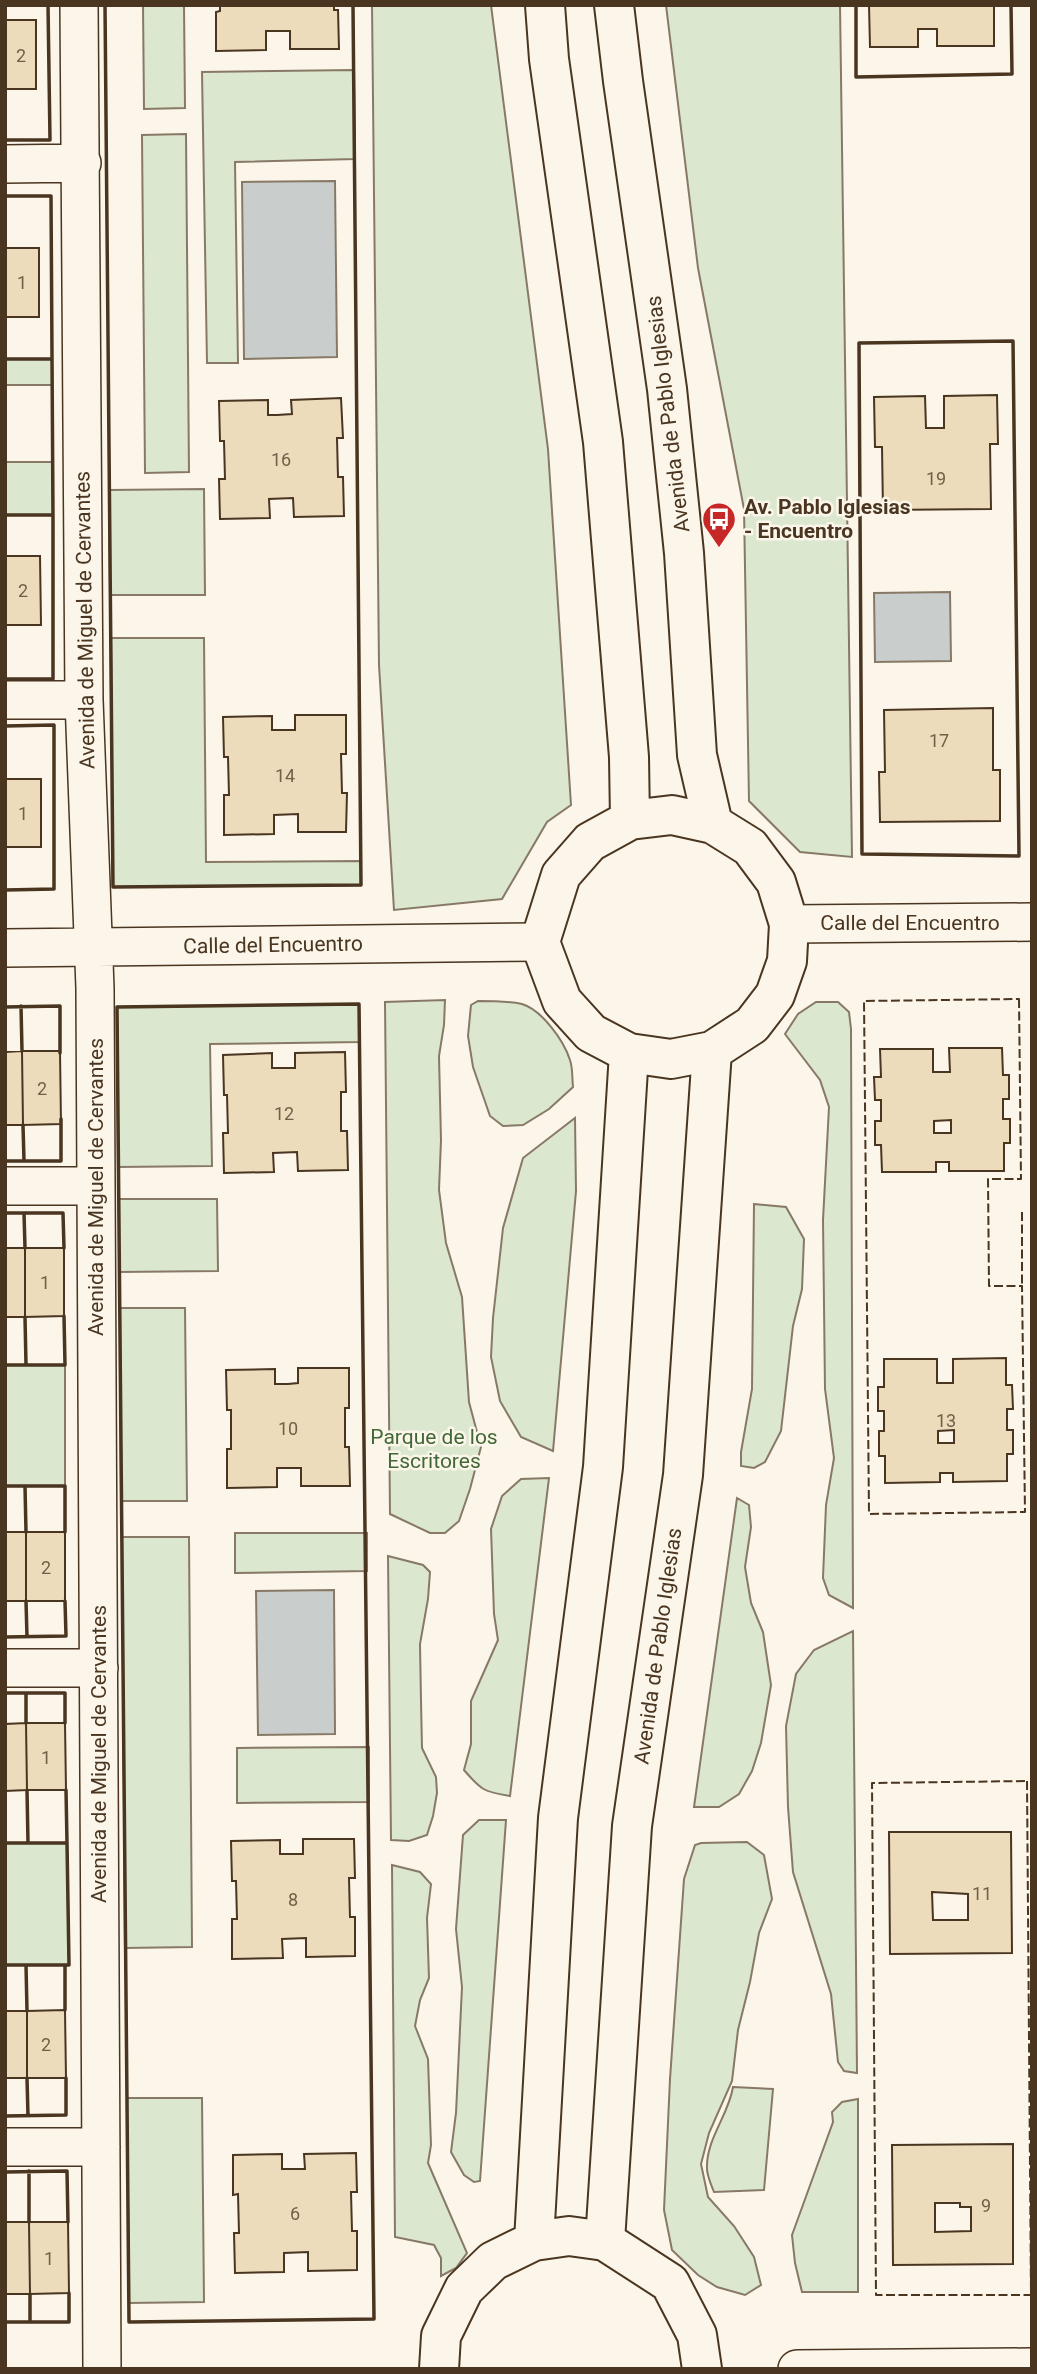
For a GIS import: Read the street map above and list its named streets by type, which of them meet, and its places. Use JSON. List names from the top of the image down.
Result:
{
  "streets": {
    "main road": ["Avenida de Pablo Iglesias"],
    "street": ["Avenida de Miguel de Cervantes", "Calle del Encuentro"]
  },
  "crossings": [
    ["Avenida de Pablo Iglesias", "Calle del Encuentro"],
    ["Avenida de Miguel de Cervantes", "Calle del Encuentro"]
  ],
  "parks": ["Parque de los Escritores"],
  "places": {
    "bus stop": ["Av. Pablo Iglesias - Encuentro"]
  },
  "house_numbers": [
    "2",
    "1",
    "16",
    "19",
    "2",
    "17",
    "14",
    "1",
    "2",
    "12",
    "1",
    "13",
    "10",
    "2",
    "1",
    "11",
    "8",
    "2",
    "9",
    "6",
    "1"
  ]
}
